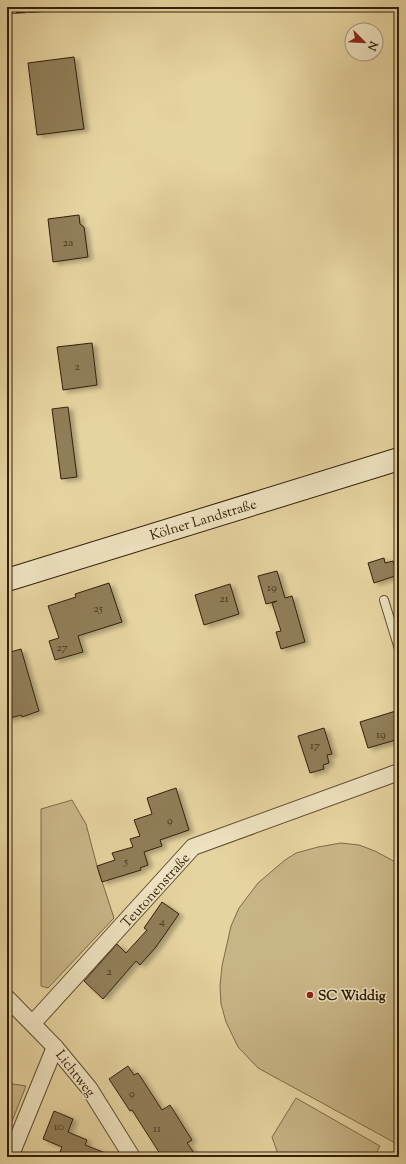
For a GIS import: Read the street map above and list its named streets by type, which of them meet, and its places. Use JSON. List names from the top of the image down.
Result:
{
  "streets": {
    "main road": ["Kölner Landstraße"],
    "street": ["Teutonenstraße", "Lichtweg"]
  },
  "crossings": [
    ["Teutonenstraße", "Lichtweg"]
  ],
  "places": ["SC Widdig"],
  "house_numbers": [
    "2a",
    "2",
    "19",
    "21",
    "25",
    "27",
    "19",
    "17",
    "9",
    "5",
    "4",
    "2",
    "9",
    "10",
    "11"
  ],
  "north": "bottom right"
}
